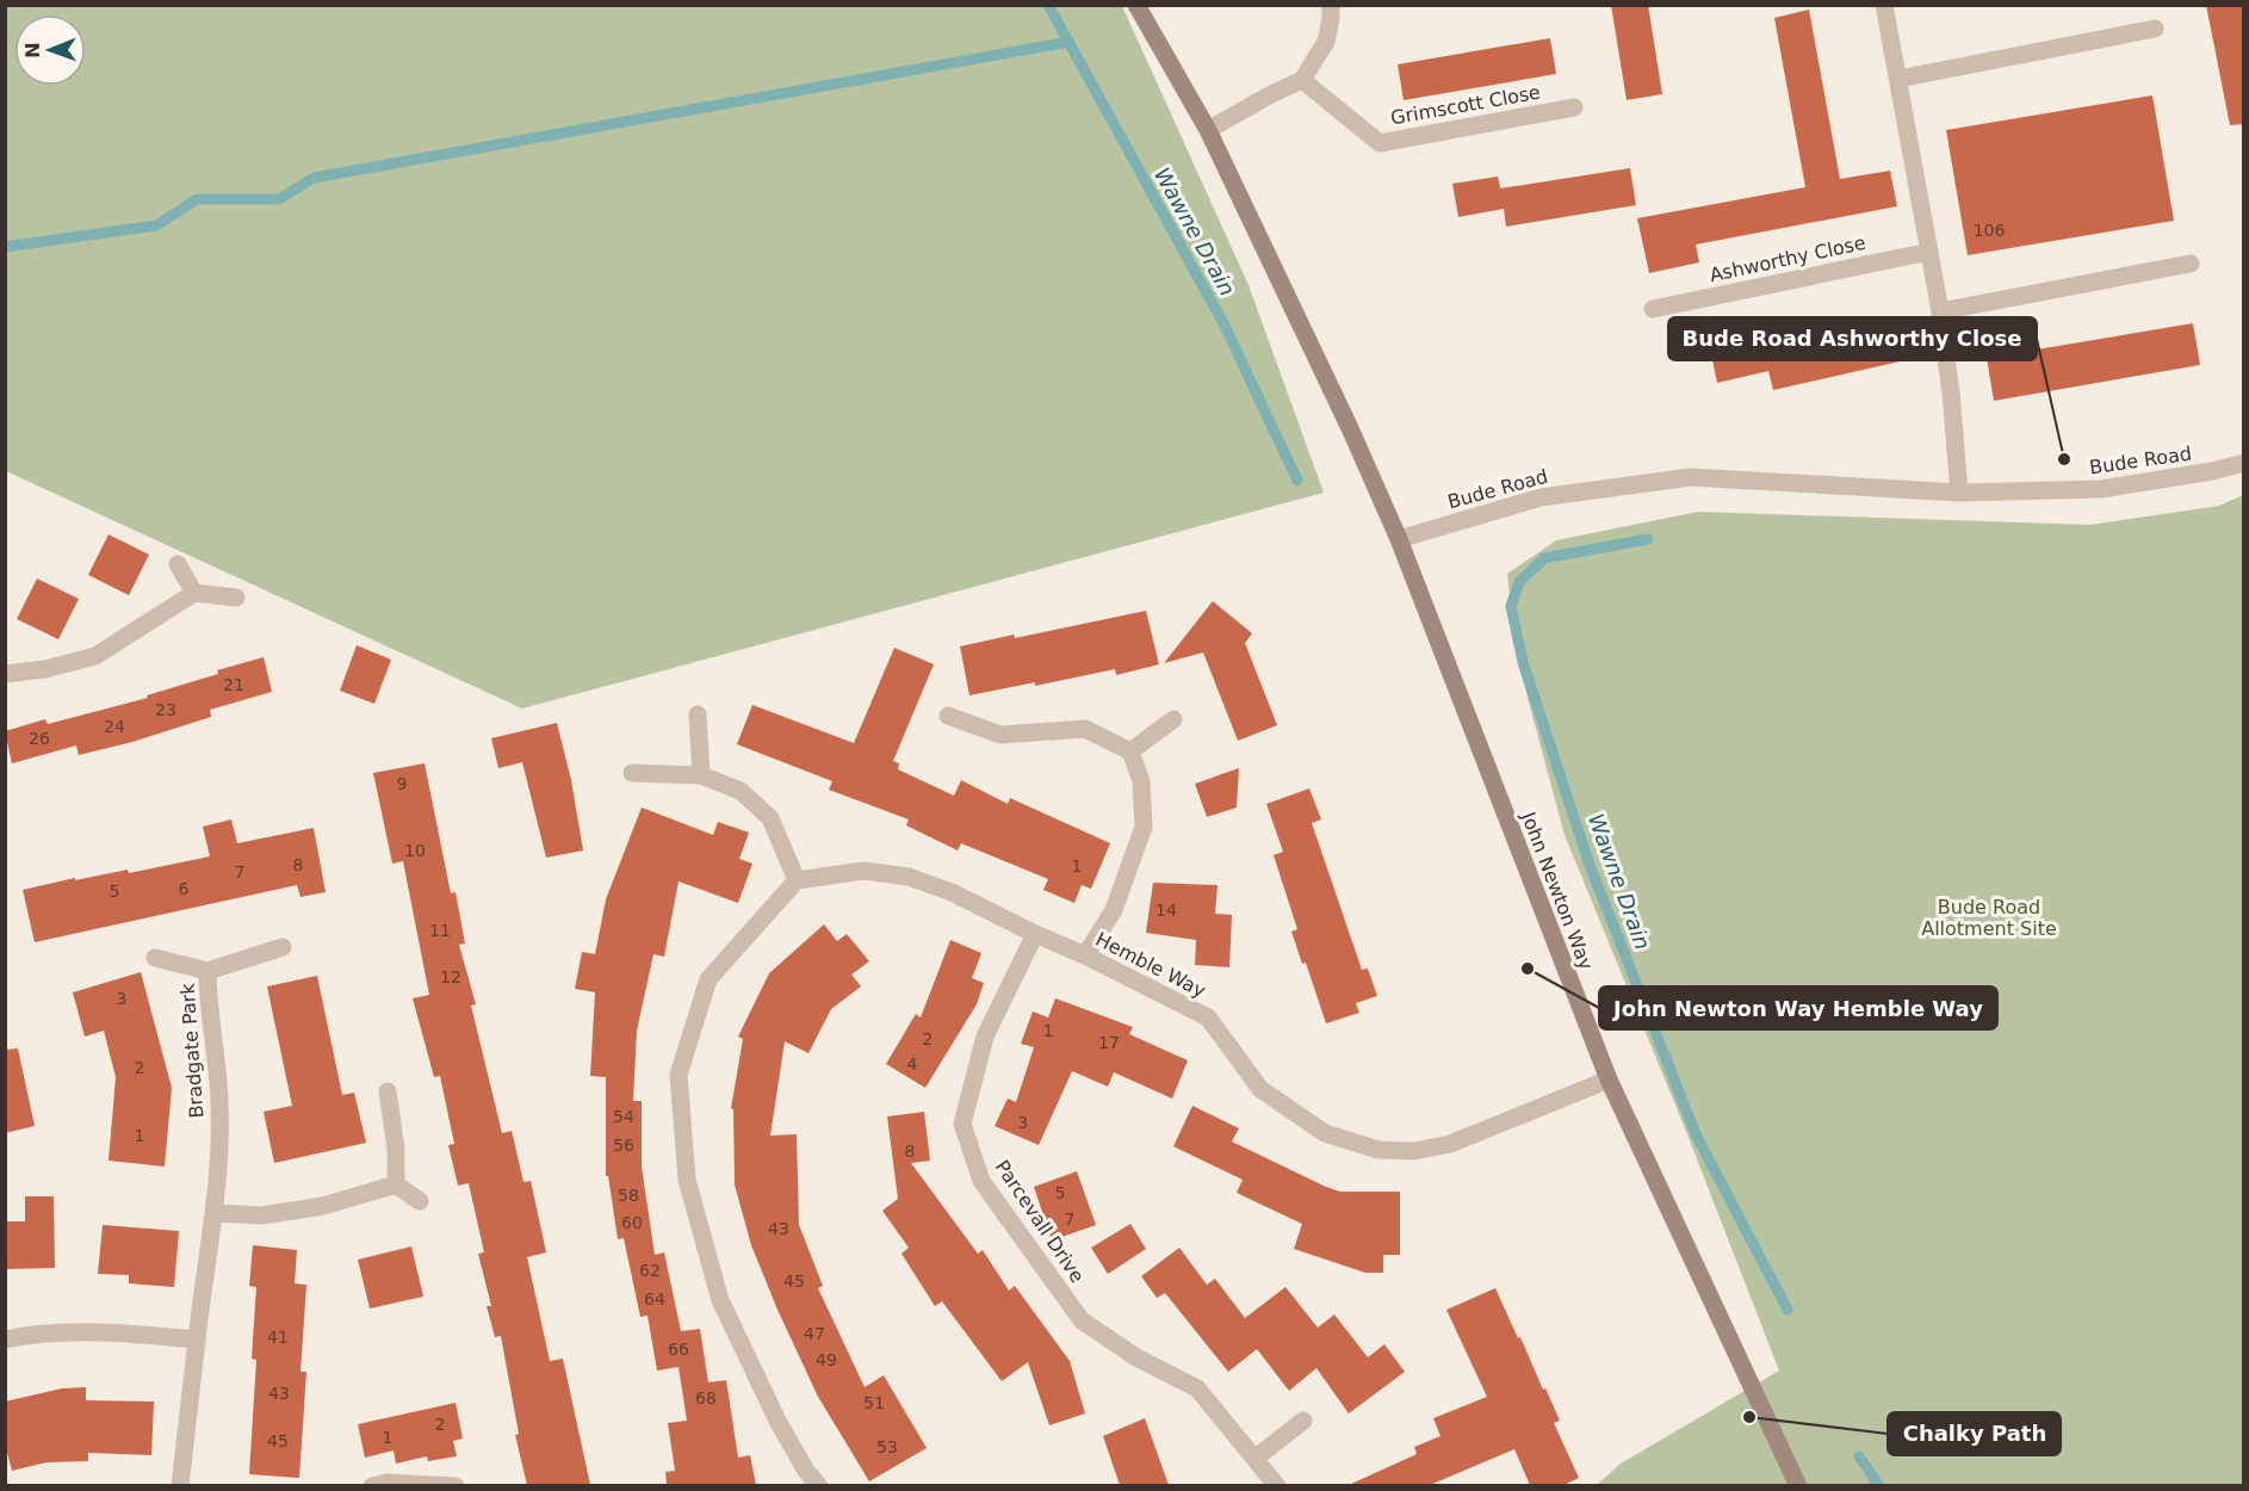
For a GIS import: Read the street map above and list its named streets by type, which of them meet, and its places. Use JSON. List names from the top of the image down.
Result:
{
  "streets": {
    "street": [
      "Grimscott Close",
      "Ashworthy Close",
      "Bude Road",
      "John Newton Way",
      "Hemble Way",
      "Bradgate Park",
      "Parcevall Drive"
    ]
  },
  "crossings": [
    ["Bude Road", "John Newton Way"],
    ["John Newton Way", "Hemble Way"],
    ["Hemble Way", "Parcevall Drive"]
  ],
  "water": ["Wawne Drain"],
  "parks": ["Bude Road Allotment Site"],
  "places": ["Bude Road Ashworthy Close", "John Newton Way Hemble Way", "Chalky Path"],
  "house_numbers": [
    "106",
    "21",
    "23",
    "24",
    "26",
    "9",
    "10",
    "8",
    "1",
    "7",
    "6",
    "5",
    "14",
    "11",
    "12",
    "3",
    "1",
    "2",
    "17",
    "4",
    "2",
    "54",
    "3",
    "1",
    "56",
    "8",
    "5",
    "58",
    "7",
    "60",
    "43",
    "62",
    "45",
    "64",
    "47",
    "41",
    "66",
    "49",
    "43",
    "68",
    "51",
    "2",
    "1",
    "45",
    "53"
  ],
  "north": "left"
}
